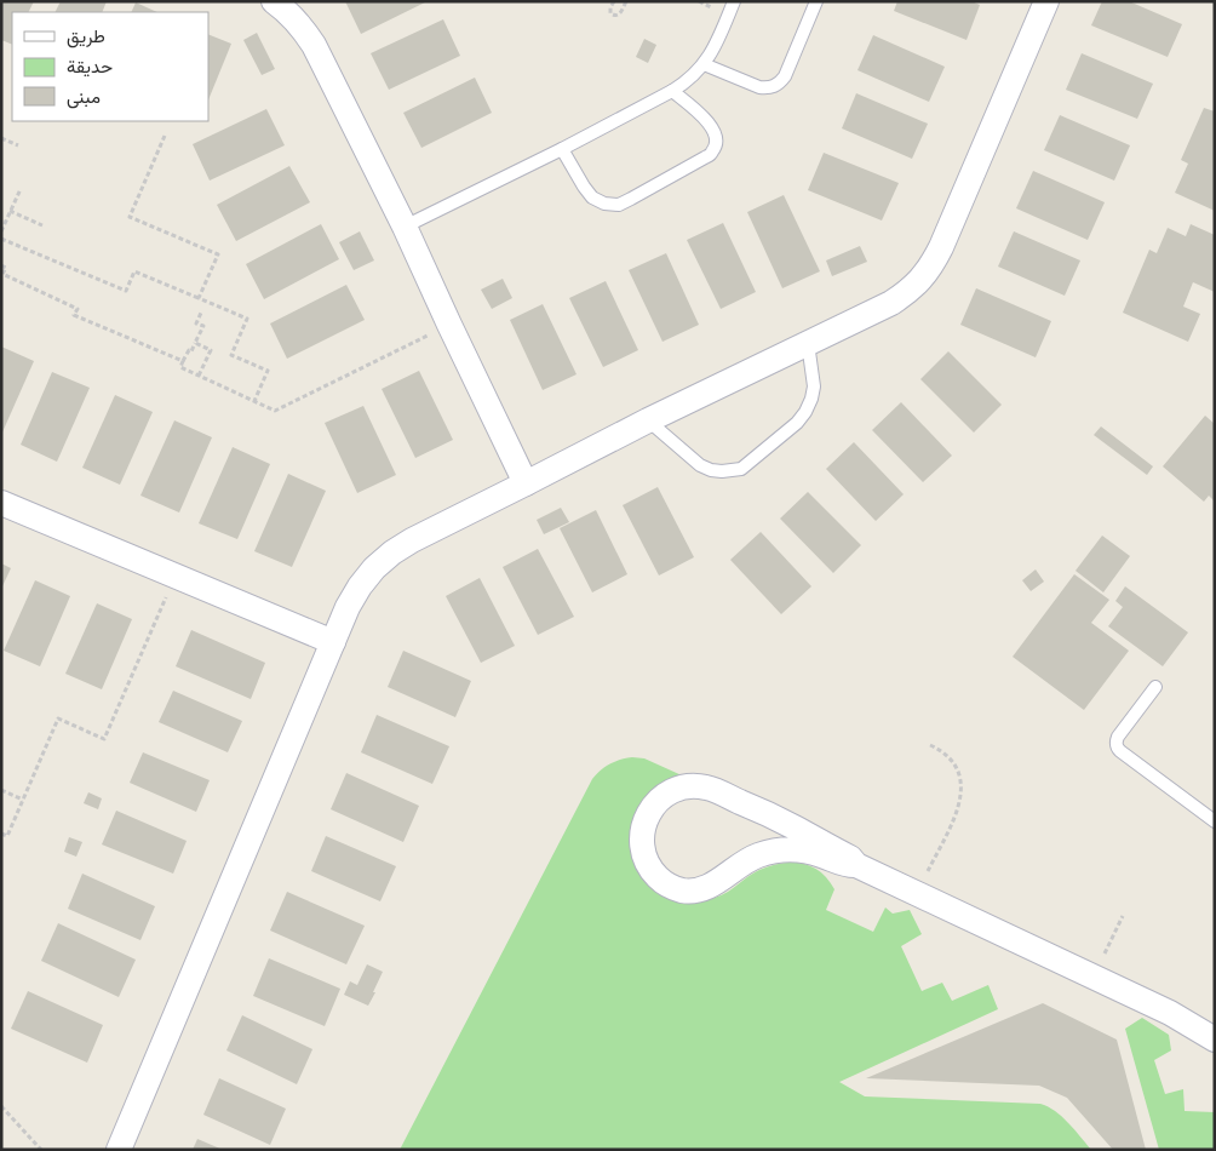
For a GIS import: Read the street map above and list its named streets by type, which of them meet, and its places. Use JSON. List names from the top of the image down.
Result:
{
  "legend": ["طريق", "حديقة", "مبنى"]
}
